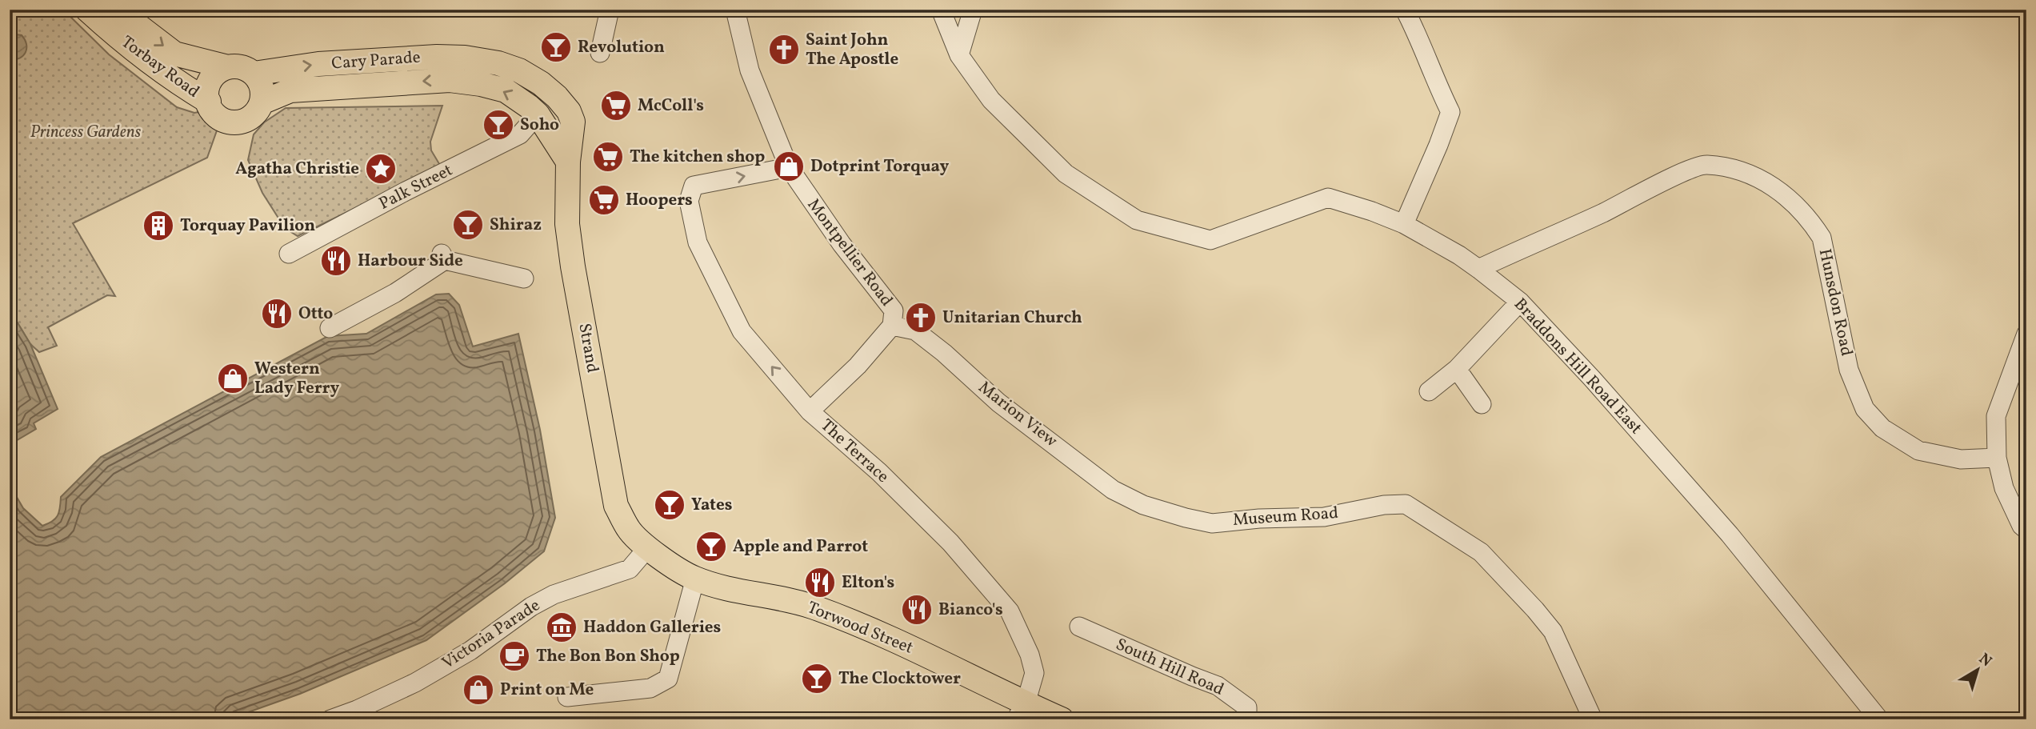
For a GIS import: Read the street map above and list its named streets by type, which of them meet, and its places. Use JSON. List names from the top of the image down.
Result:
{
  "streets": {
    "main road": [
      "Cary Parade",
      "Torbay Road",
      "Strand",
      "Torwood Street"
    ],
    "street": [
      "Palk Street",
      "Montpellier Road",
      "Hunsdon Road",
      "Braddons Hill Road East",
      "Marion View",
      "The Terrace",
      "Museum Road",
      "Victoria Parade",
      "South Hill Road"
    ]
  },
  "crossings": [
    ["Cary Parade", "Torbay Road"],
    ["Cary Parade", "Palk Street"],
    ["Cary Parade", "Strand"],
    ["Montpellier Road", "Marion View"],
    ["Montpellier Road", "The Terrace"],
    ["Hunsdon Road", "Braddons Hill Road East"],
    ["Strand", "Torwood Street"],
    ["Marion View", "Museum Road"],
    ["The Terrace", "Torwood Street"],
    ["Torwood Street", "Victoria Parade"]
  ],
  "parks": ["Princess Gardens"],
  "places": {
    "bar": [
      "Revolution",
      "Soho",
      "Shiraz",
      "Yates",
      "Apple and Parrot",
      "The Clocktower"
    ],
    "church": ["Saint John The Apostle", "Unitarian Church"],
    "supermarket": ["McColl's", "The kitchen shop", "Hoopers"],
    "shop": ["Dotprint Torquay", "Western Lady Ferry", "Print on Me"],
    "place": ["Agatha Christie"],
    "building": ["Torquay Pavilion"],
    "restaurant": [
      "Harbour Side",
      "Otto",
      "Elton's",
      "Bianco's"
    ],
    "museum": ["Haddon Galleries"],
    "cafe": ["The Bon Bon Shop"]
  },
  "north": "top right"
}
